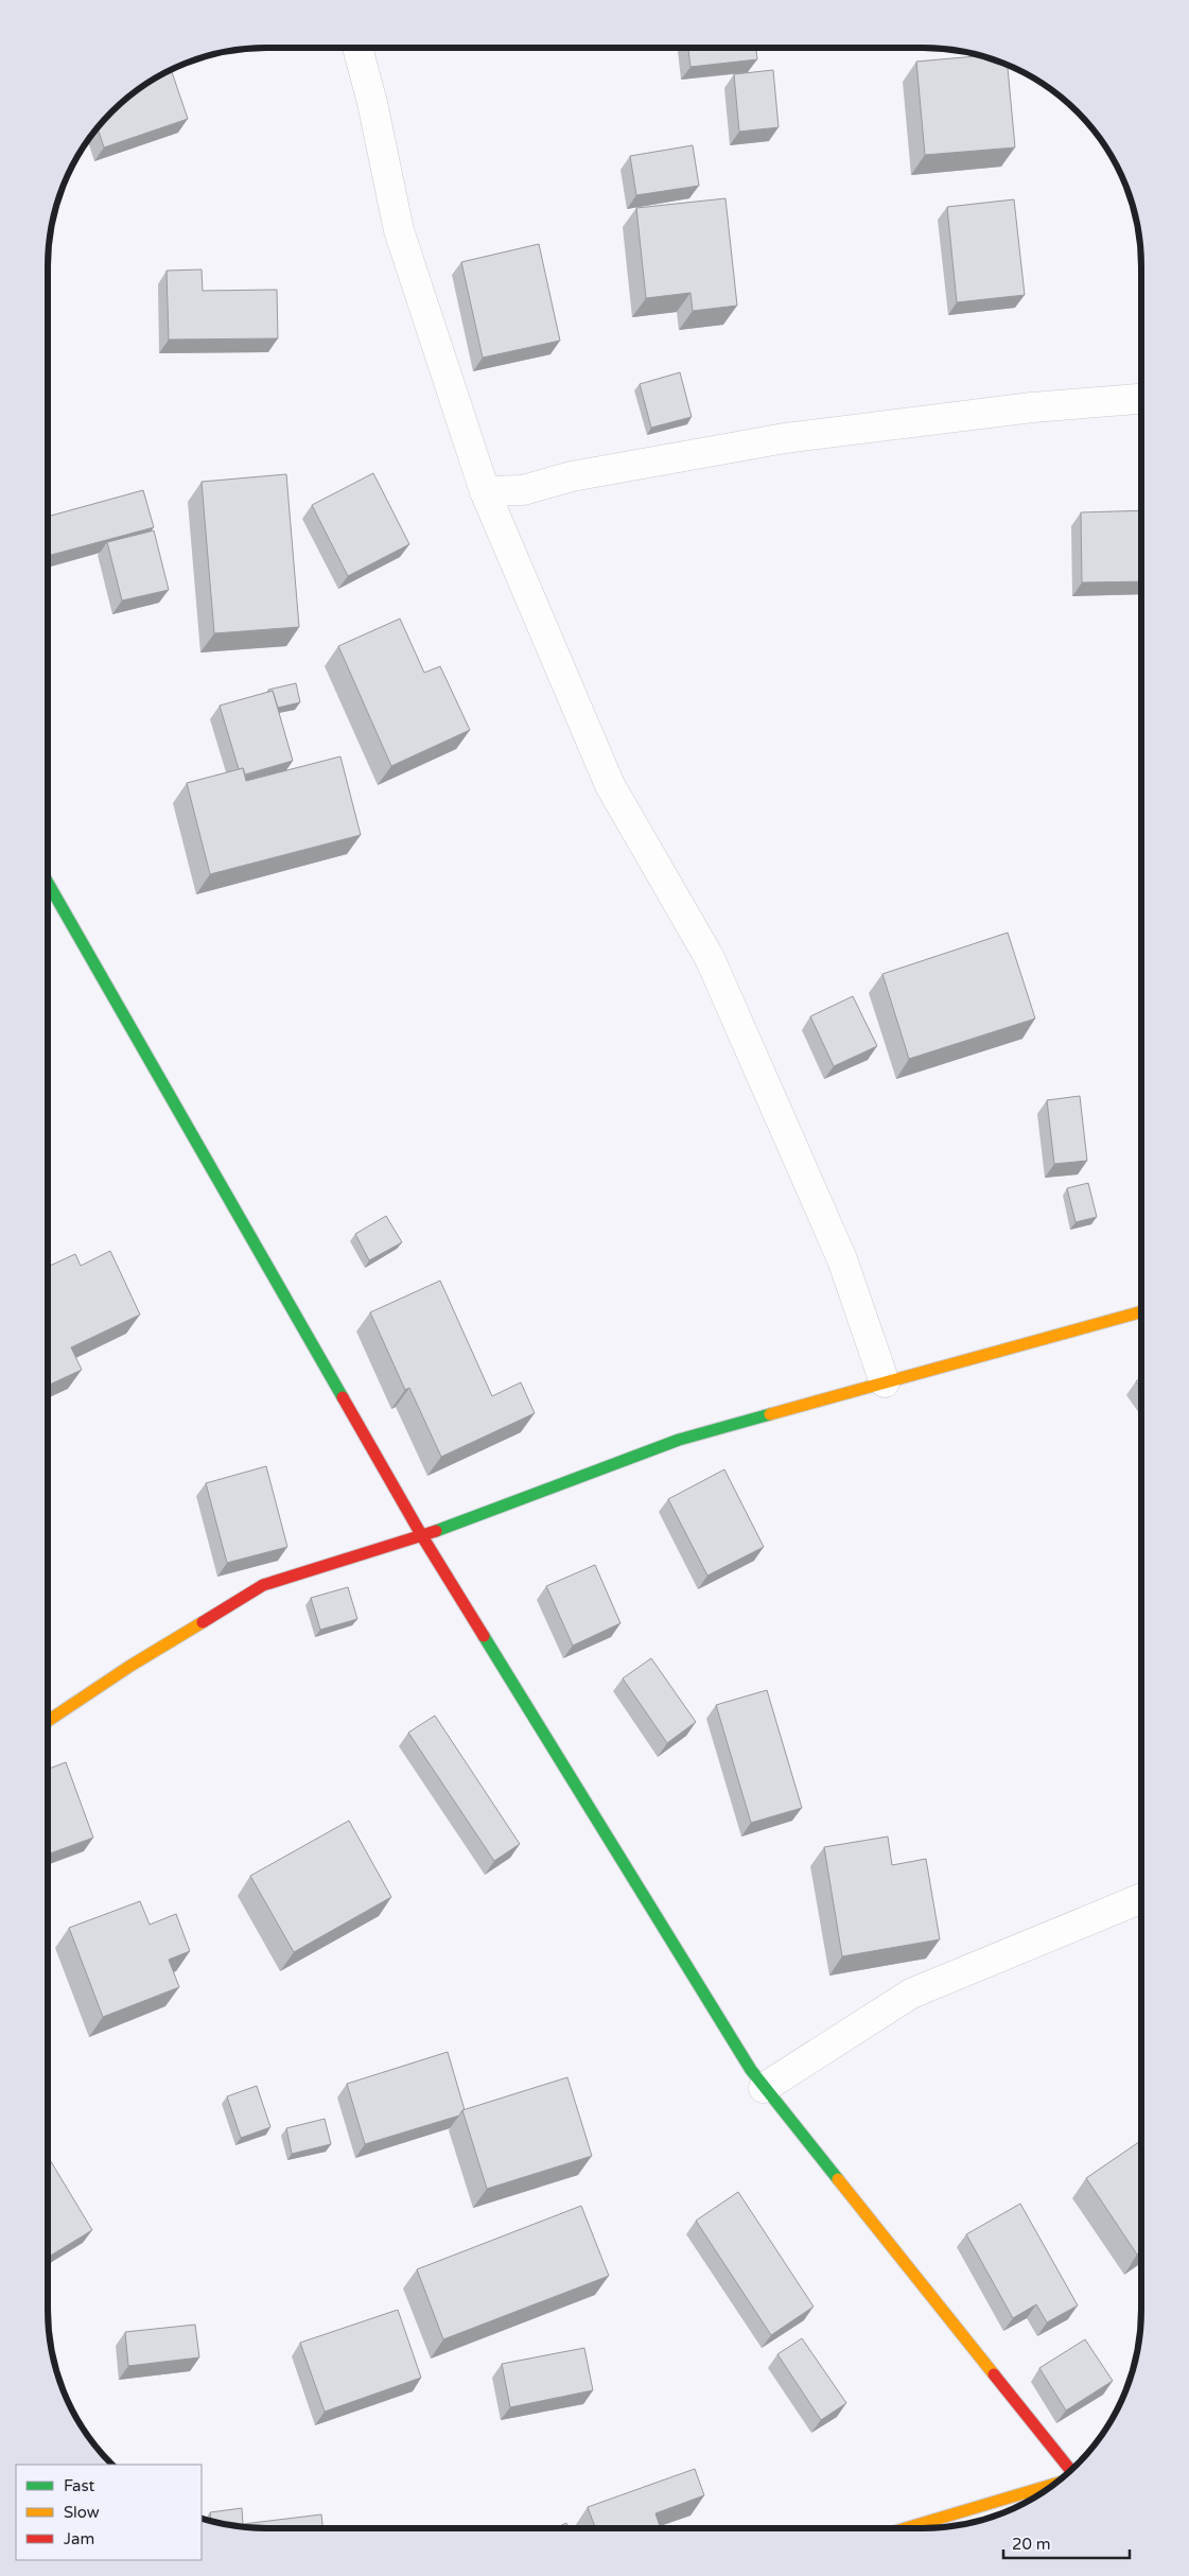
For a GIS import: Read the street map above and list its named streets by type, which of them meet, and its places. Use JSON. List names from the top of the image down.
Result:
{
  "legend": ["Fast", "Slow", "Jam"],
  "scale_bar": "20 m"
}
